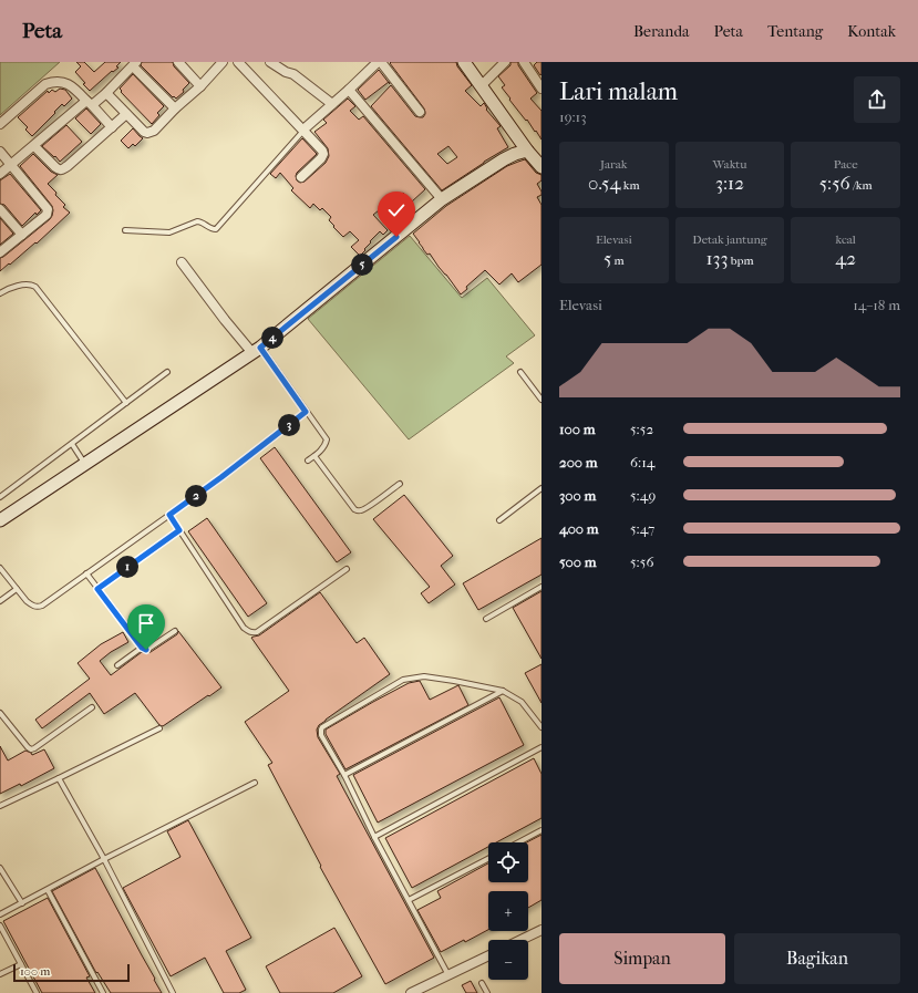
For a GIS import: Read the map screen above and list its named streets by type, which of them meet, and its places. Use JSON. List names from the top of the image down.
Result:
{
  "scale_bar": "100 m",
  "page": {
    "header": "Peta",
    "nav": [
      "Beranda",
      "Peta",
      "Tentang",
      "Kontak"
    ],
    "heading": ["Lari malam", "19:13"],
    "stats": [
      ["Jarak", "0.54 km"],
      ["Waktu", "3:12"],
      ["Pace", "5:56 /km"],
      ["Elevasi", "5 m"],
      ["Detak jantung", "133 bpm"],
      ["kcal", "42"]
    ],
    "pins": [
      "5",
      "4",
      "3",
      "2",
      "1"
    ],
    "chart": ["Elevasi", "14–18 m"],
    "list": [
      {
        "name": "100 m",
        "note": "5:52"
      },
      {
        "name": "200 m",
        "note": "6:14"
      },
      {
        "name": "300 m",
        "note": "5:49"
      },
      {
        "name": "400 m",
        "note": "5:47"
      },
      {
        "name": "500 m",
        "note": "5:56"
      }
    ],
    "map_buttons": ["+", "−"],
    "buttons": ["Simpan", "Bagikan"],
    "scale": "100 m"
  }
}
